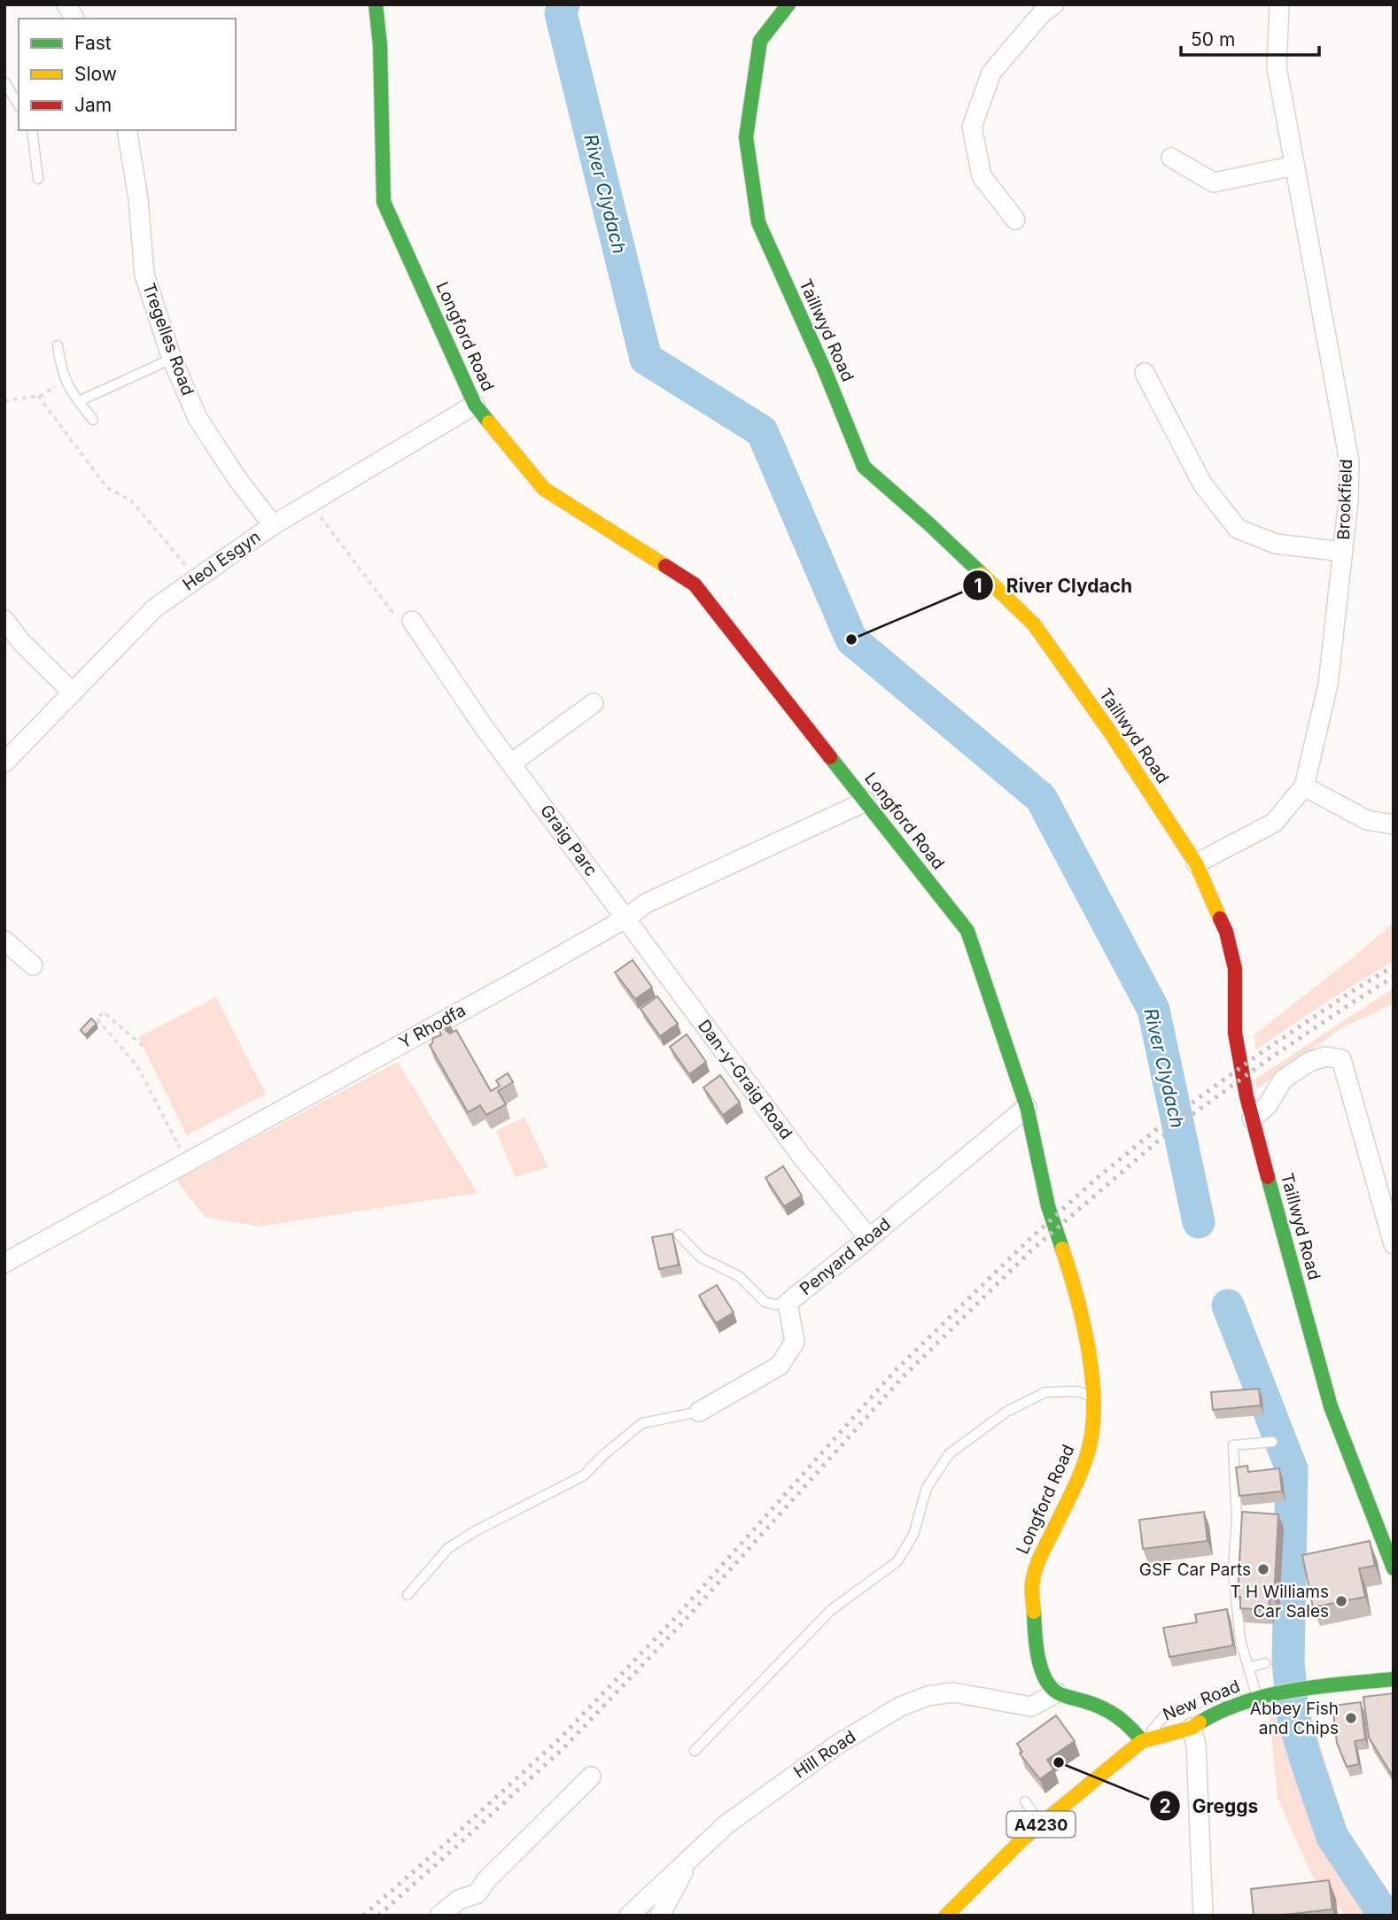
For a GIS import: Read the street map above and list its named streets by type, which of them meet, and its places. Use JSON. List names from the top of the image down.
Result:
{
  "streets": {
    "street": [
      "Taillwyd Road",
      "Longford Road",
      "Tregelles Road",
      "Brookfield",
      "Heol Esgyn",
      "Graig Parc",
      "Y Rhodfa",
      "Dan-y-Graig Road",
      "Penyard Road",
      "New Road",
      "Hill Road",
      "A4230"
    ]
  },
  "crossings": [
    ["Taillwyd Road", "Brookfield"],
    ["Longford Road", "Heol Esgyn"],
    ["Longford Road", "Y Rhodfa"],
    ["Longford Road", "Penyard Road"],
    ["Longford Road", "Hill Road"],
    ["Tregelles Road", "Heol Esgyn"],
    ["Graig Parc", "Y Rhodfa"],
    ["Graig Parc", "Dan-y-Graig Road"],
    ["Y Rhodfa", "Dan-y-Graig Road"],
    ["Dan-y-Graig Road", "Penyard Road"]
  ],
  "water": ["River Clydach"],
  "places": [
    "River Clydach",
    "GSF Car Parts",
    "T H Williams Car Sales",
    "Abbey Fish and Chips",
    "Greggs"
  ],
  "legend": ["Fast", "Slow", "Jam"],
  "scale_bar": "50 m"
}
